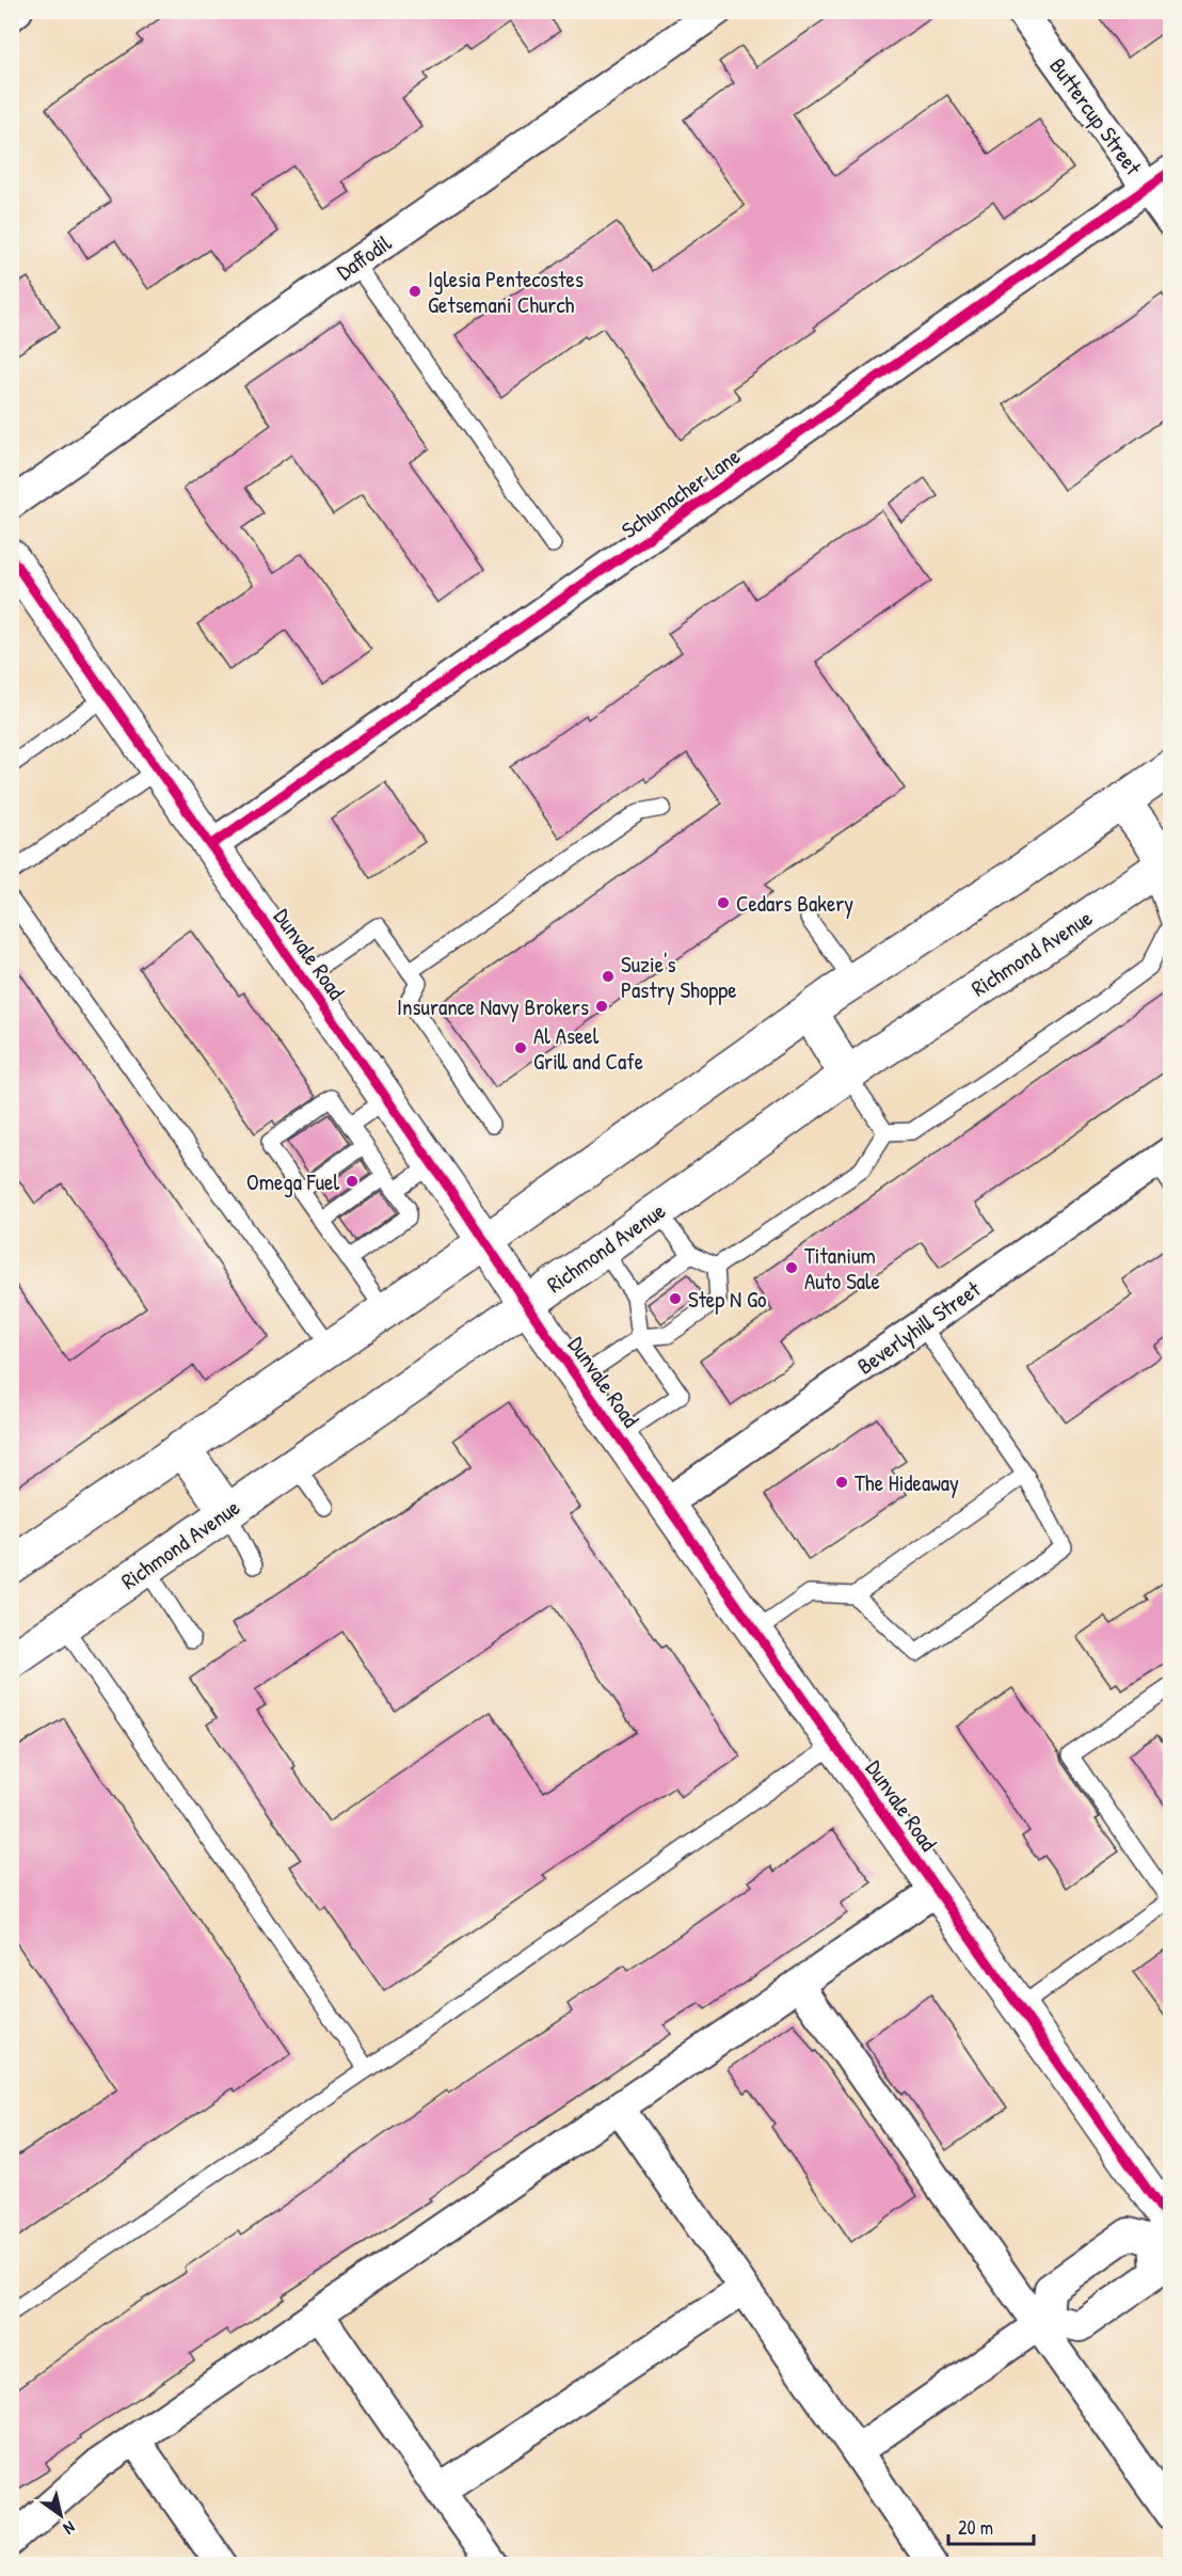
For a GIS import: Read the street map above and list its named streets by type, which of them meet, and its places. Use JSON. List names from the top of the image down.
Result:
{
  "streets": {
    "main road": ["Richmond Avenue", "Dunvale Road"],
    "street": [
      "Buttercup Street",
      "Daffodil",
      "Schumacher Lane",
      "Beverlyhill Street"
    ]
  },
  "crossings": [
    ["Buttercup Street", "Schumacher Lane"],
    ["Schumacher Lane", "Dunvale Road"],
    ["Richmond Avenue", "Dunvale Road"],
    ["Dunvale Road", "Beverlyhill Street"]
  ],
  "places": [
    "Iglesia Pentecostes Getsemani Church",
    "Cedars Bakery",
    "Suzie's Pastry Shoppe",
    "Insurance Navy Brokers",
    "Al Aseel Grill and Cafe",
    "Omega Fuel",
    "Titanium Auto Sale",
    "Step N Go",
    "The Hideaway"
  ],
  "scale_bar": "20 m",
  "north": "bottom right"
}
